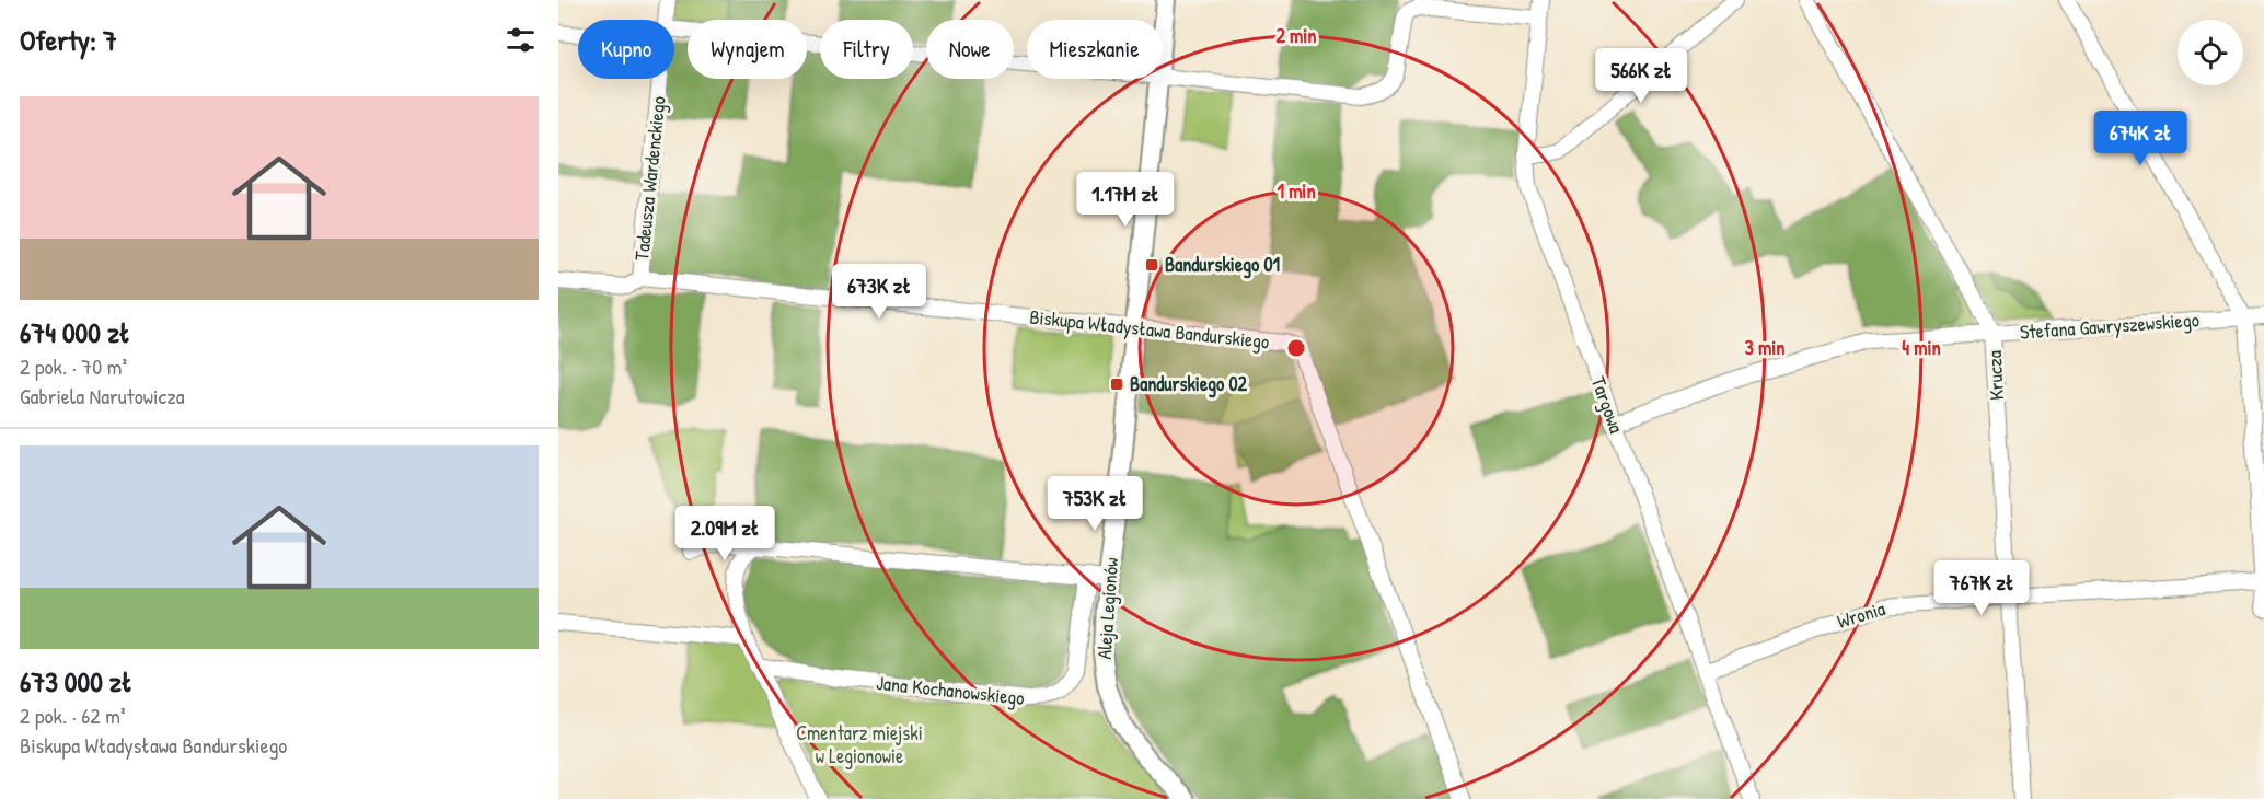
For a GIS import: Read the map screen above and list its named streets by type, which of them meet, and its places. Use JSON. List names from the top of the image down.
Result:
{
  "streets": {
    "street": [
      "Tadeusza Wardenckiego",
      "Stefana Gawryszewskiego",
      "Biskupa Władysława Bandurskiego",
      "Krucza",
      "Targowa",
      "Aleja Legionów",
      "Wronia",
      "Jana Kochanowskiego"
    ]
  },
  "crossings": [
    ["Tadeusza Wardenckiego", "Biskupa Władysława Bandurskiego"],
    ["Stefana Gawryszewskiego", "Krucza"],
    ["Stefana Gawryszewskiego", "Targowa"],
    ["Biskupa Władysława Bandurskiego", "Aleja Legionów"],
    ["Krucza", "Wronia"],
    ["Targowa", "Wronia"]
  ],
  "parks": ["Cmentarz miejski w Legionowie"],
  "places": {
    "transit": ["Bandurskiego 01", "Bandurskiego 02"]
  },
  "page": {
    "heading": "Oferty: 7",
    "chip": [
      "Kupno",
      "Wynajem",
      "Filtry",
      "Nowe",
      "Mieszkanie"
    ],
    "price": [
      "566K zł",
      "674K zł",
      "1.17M zł",
      "673K zł",
      "753K zł",
      "2.09M zł",
      "767K zł"
    ],
    "list": [
      {
        "name": "674 000 zł",
        "note": "2 pok. · 70 m² · Gabriela Narutowicza"
      },
      {
        "name": "673 000 zł",
        "note": "2 pok. · 62 m² · Biskupa Władysława Bandurskiego"
      }
    ]
  },
  "rings": [
    "2 min",
    "1 min",
    "3 min",
    "4 min"
  ]
}
